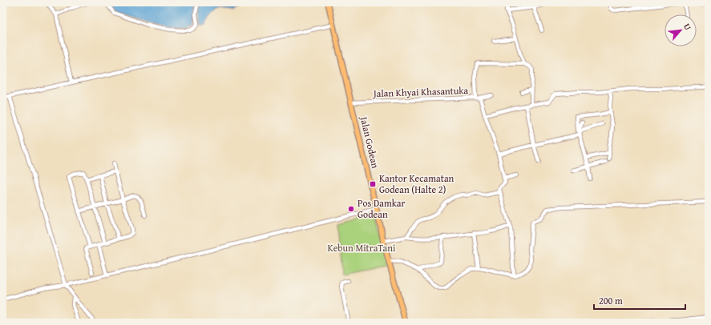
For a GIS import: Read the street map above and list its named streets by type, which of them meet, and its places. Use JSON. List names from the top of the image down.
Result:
{
  "streets": {
    "main road": ["Jalan Godean"],
    "street": ["Jalan Khyai Khasantuka"]
  },
  "crossings": [
    ["Jalan Khyai Khasantuka", "Jalan Godean"]
  ],
  "parks": ["Kebun MitraTani"],
  "places": {
    "transit": ["Kantor Kecamatan Godean (Halte 2)"],
    "other": ["Pos Damkar Godean"]
  },
  "scale_bar": "200 m",
  "north": "top right"
}
